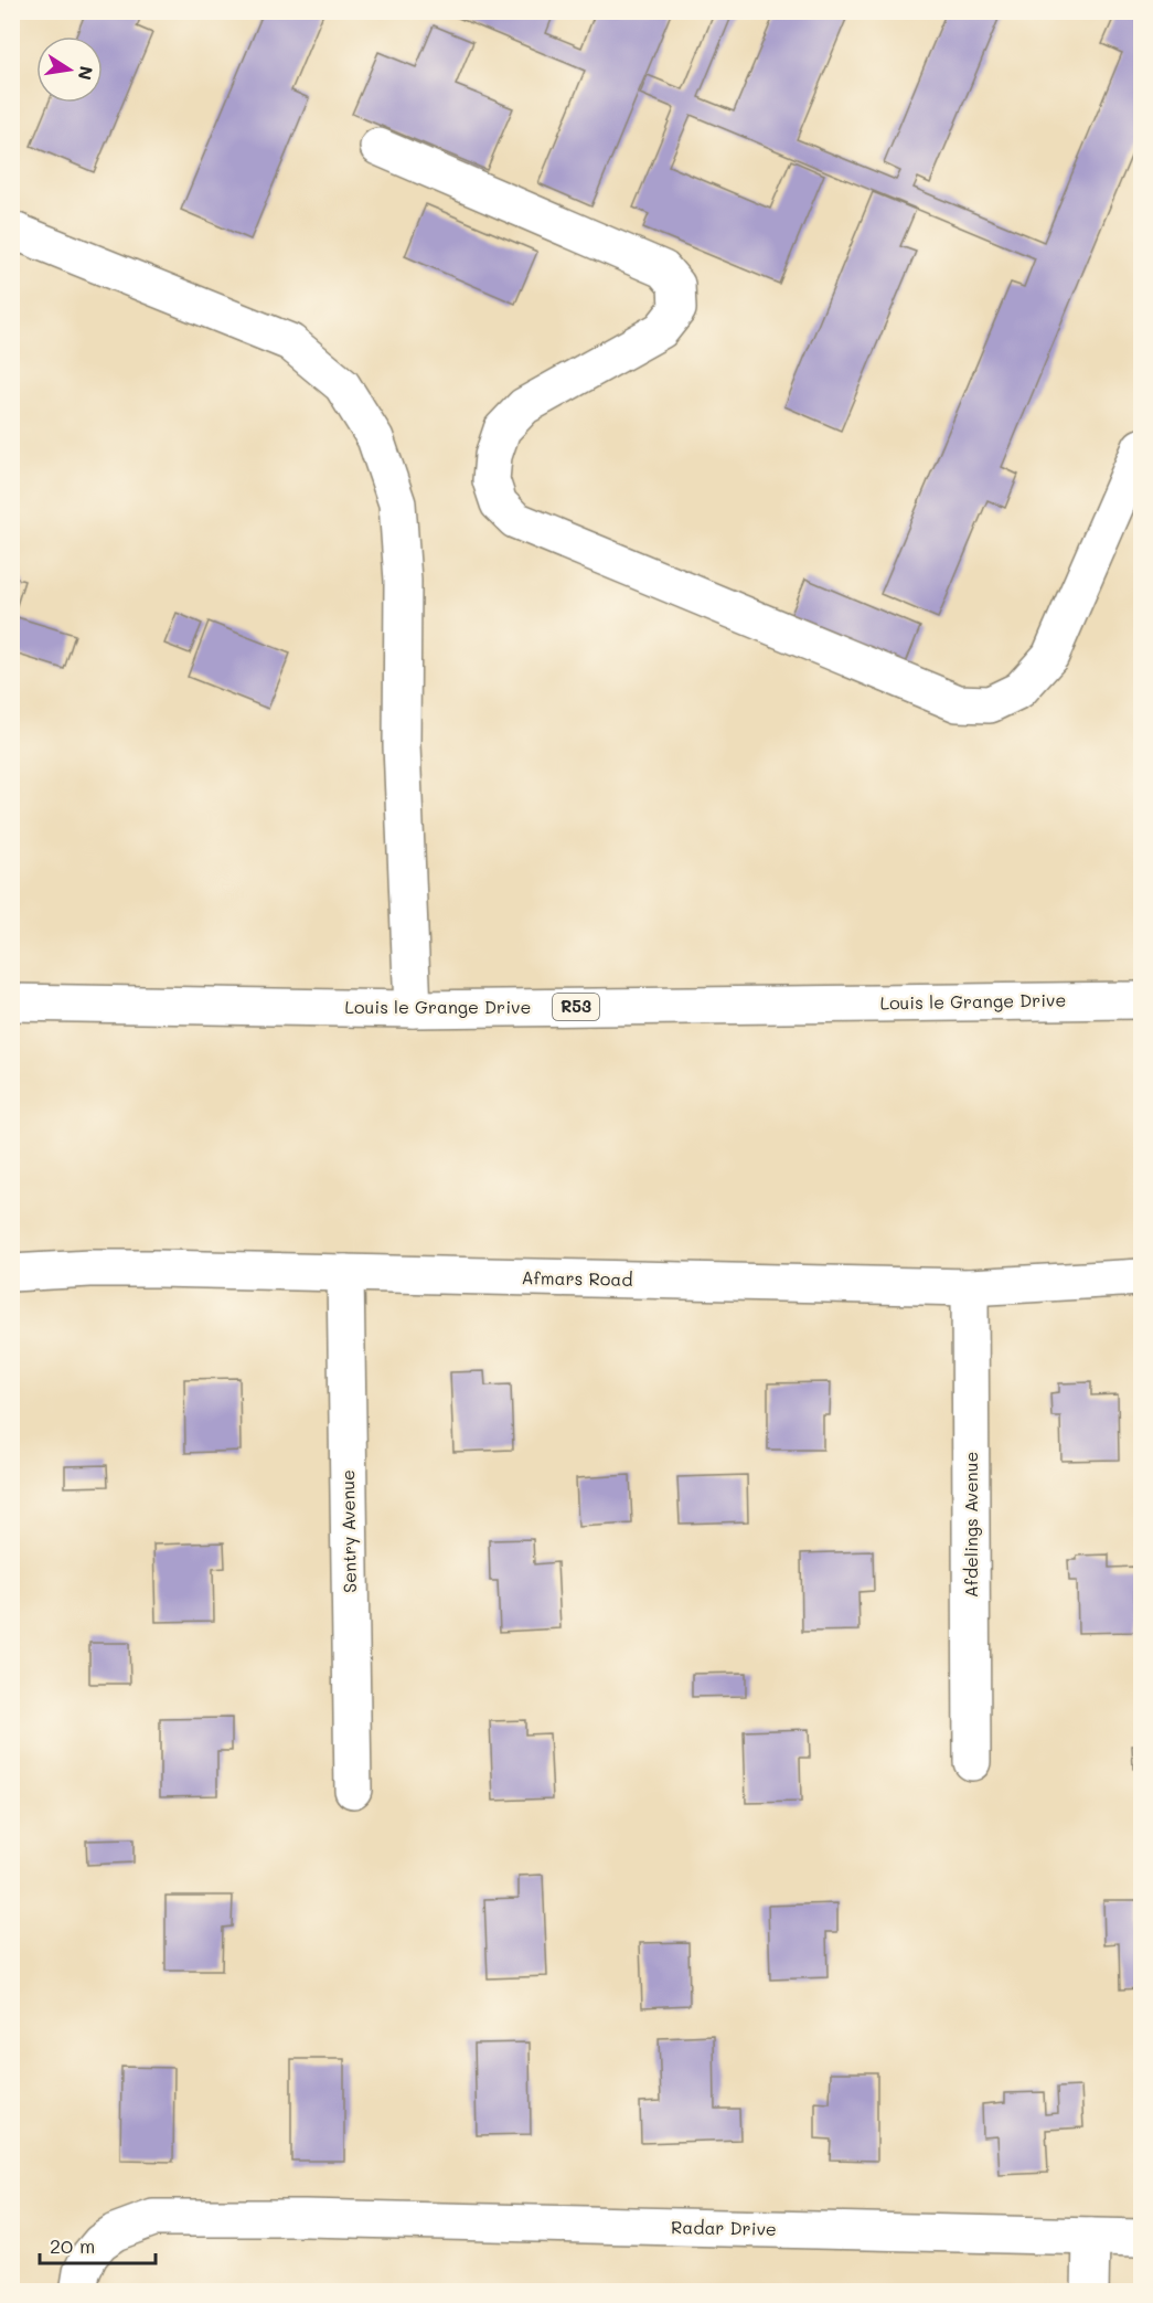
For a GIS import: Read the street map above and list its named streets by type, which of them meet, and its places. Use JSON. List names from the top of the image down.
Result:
{
  "streets": {
    "street": [
      "Louis le Grange Drive",
      "R53",
      "Afmars Road",
      "Afdelings Avenue",
      "Sentry Avenue",
      "Radar Drive"
    ]
  },
  "crossings": [
    ["Afmars Road", "Afdelings Avenue"],
    ["Afmars Road", "Sentry Avenue"]
  ],
  "scale_bar": "20 m",
  "north": "right"
}
